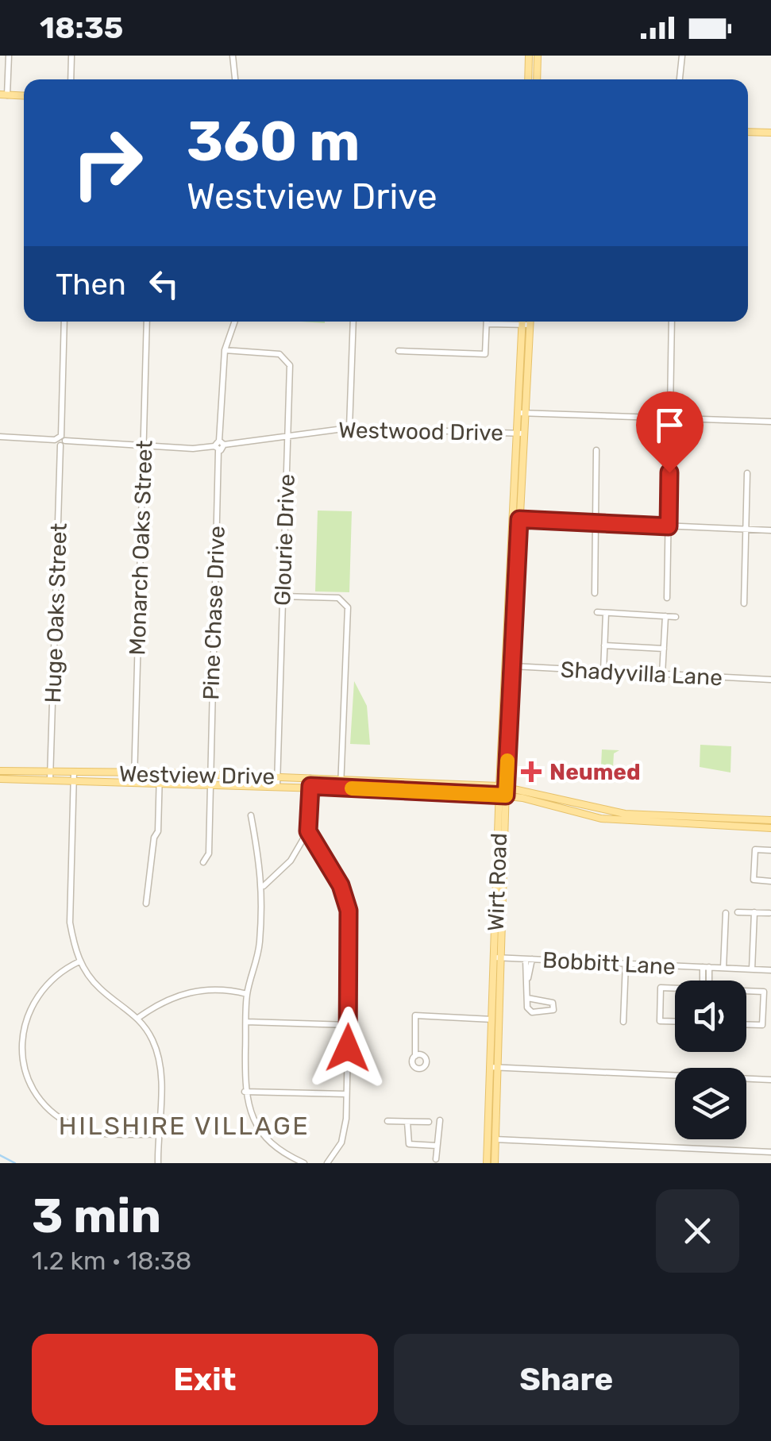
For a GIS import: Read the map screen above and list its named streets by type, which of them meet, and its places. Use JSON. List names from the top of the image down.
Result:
{
  "streets": {
    "main road": ["Westview Drive", "Wirt Road"],
    "street": [
      "Westwood Drive",
      "Glourie Drive",
      "Monarch Oaks Street",
      "Huge Oaks Street",
      "Pine Chase Drive",
      "Shadyvilla Lane",
      "Bobbitt Lane"
    ]
  },
  "crossings": [
    ["Westwood Drive", "Glourie Drive"],
    ["Westwood Drive", "Monarch Oaks Street"],
    ["Westwood Drive", "Huge Oaks Street"],
    ["Westwood Drive", "Pine Chase Drive"],
    ["Westwood Drive", "Wirt Road"],
    ["Glourie Drive", "Pine Chase Drive"],
    ["Glourie Drive", "Westview Drive"],
    ["Monarch Oaks Street", "Westview Drive"],
    ["Huge Oaks Street", "Westview Drive"],
    ["Pine Chase Drive", "Westview Drive"],
    ["Shadyvilla Lane", "Wirt Road"],
    ["Westview Drive", "Wirt Road"],
    ["Wirt Road", "Bobbitt Lane"]
  ],
  "districts": ["HILSHIRE VILLAGE"],
  "places": {
    "health": ["Neumed"]
  },
  "page": {
    "status": "18:35",
    "turn": ["360 m", "Westview Drive"],
    "then": "Then",
    "heading": ["3 min", "1.2 km · 18:38"],
    "buttons": ["Exit", "Share"]
  }
}
